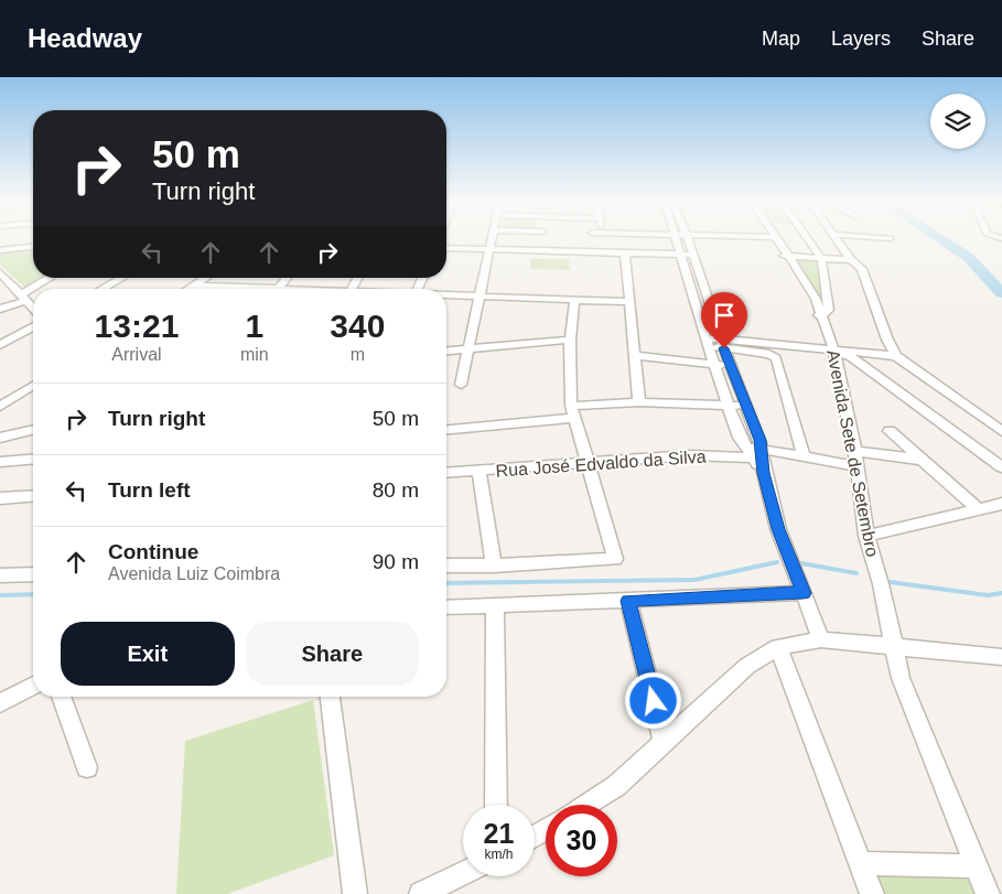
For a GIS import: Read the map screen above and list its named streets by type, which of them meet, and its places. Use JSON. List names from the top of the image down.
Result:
{
  "streets": {
    "street": ["Avenida Sete de Setembro", "Rua José Edvaldo da Silva"]
  },
  "crossings": [
    ["Avenida Sete de Setembro", "Rua José Edvaldo da Silva"]
  ],
  "page": {
    "header": "Headway",
    "nav": ["Map", "Layers", "Share"],
    "turn": ["50 m", "Turn right"],
    "eta": [
      "13:21",
      "Arrival",
      "1",
      "min",
      "340",
      "m"
    ],
    "list": [
      {
        "name": "Turn right",
        "value": "50 m"
      },
      {
        "name": "Turn left",
        "value": "80 m"
      },
      {
        "name": "Continue",
        "note": "Avenida Luiz Coimbra",
        "value": "90 m"
      }
    ],
    "buttons": ["Exit", "Share"],
    "speed": "21 km/h",
    "limit": "30"
  }
}
